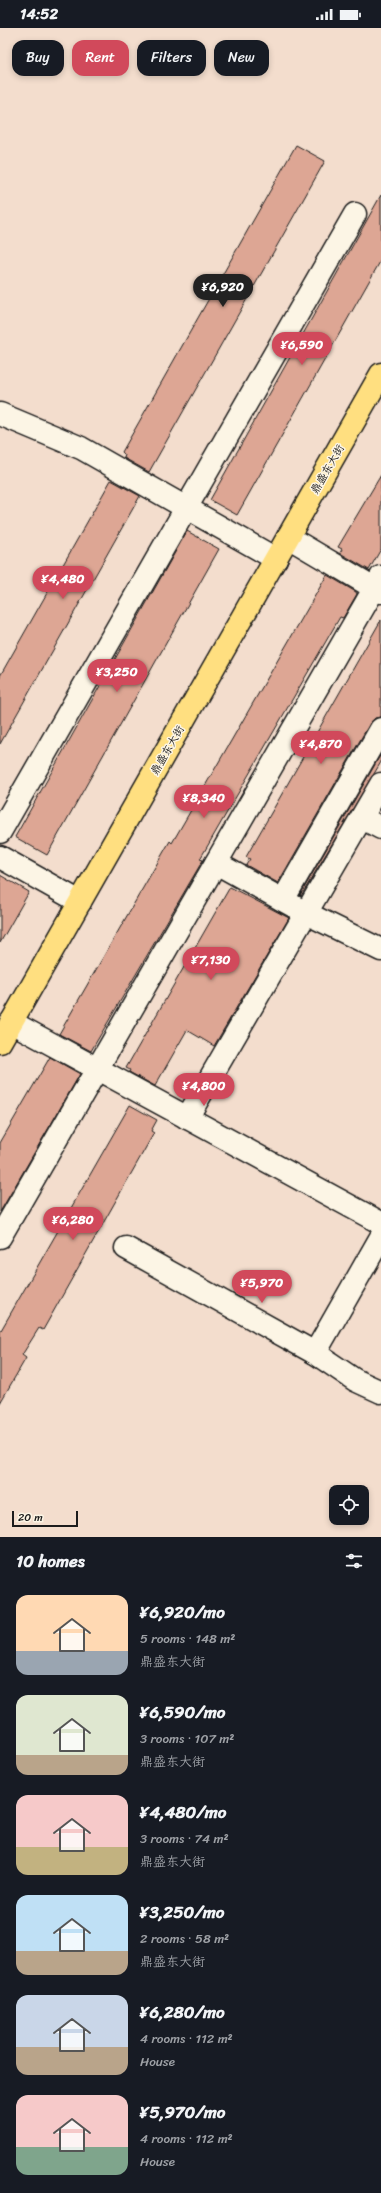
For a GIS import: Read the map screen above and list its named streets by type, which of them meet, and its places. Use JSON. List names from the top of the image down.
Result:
{
  "streets": {
    "main road": ["鼎盛东大街"]
  },
  "scale_bar": "20 m",
  "page": {
    "status": "14:52",
    "chip": [
      "Buy",
      "Rent",
      "Filters",
      "New"
    ],
    "price": [
      "¥6,920",
      "¥6,590",
      "¥4,480",
      "¥3,250",
      "¥4,870",
      "¥8,340",
      "¥7,130",
      "¥4,800",
      "¥6,280",
      "¥5,970"
    ],
    "scale": "20 m",
    "heading": "10 homes",
    "list": [
      {
        "name": "¥6,920/mo",
        "note": "5 rooms · 148 m² · 鼎盛东大街"
      },
      {
        "name": "¥6,590/mo",
        "note": "3 rooms · 107 m² · 鼎盛东大街"
      },
      {
        "name": "¥4,480/mo",
        "note": "3 rooms · 74 m² · 鼎盛东大街"
      },
      {
        "name": "¥3,250/mo",
        "note": "2 rooms · 58 m² · 鼎盛东大街"
      },
      {
        "name": "¥6,280/mo",
        "note": "4 rooms · 112 m² · House"
      },
      {
        "name": "¥5,970/mo",
        "note": "4 rooms · 112 m² · House"
      }
    ]
  }
}
